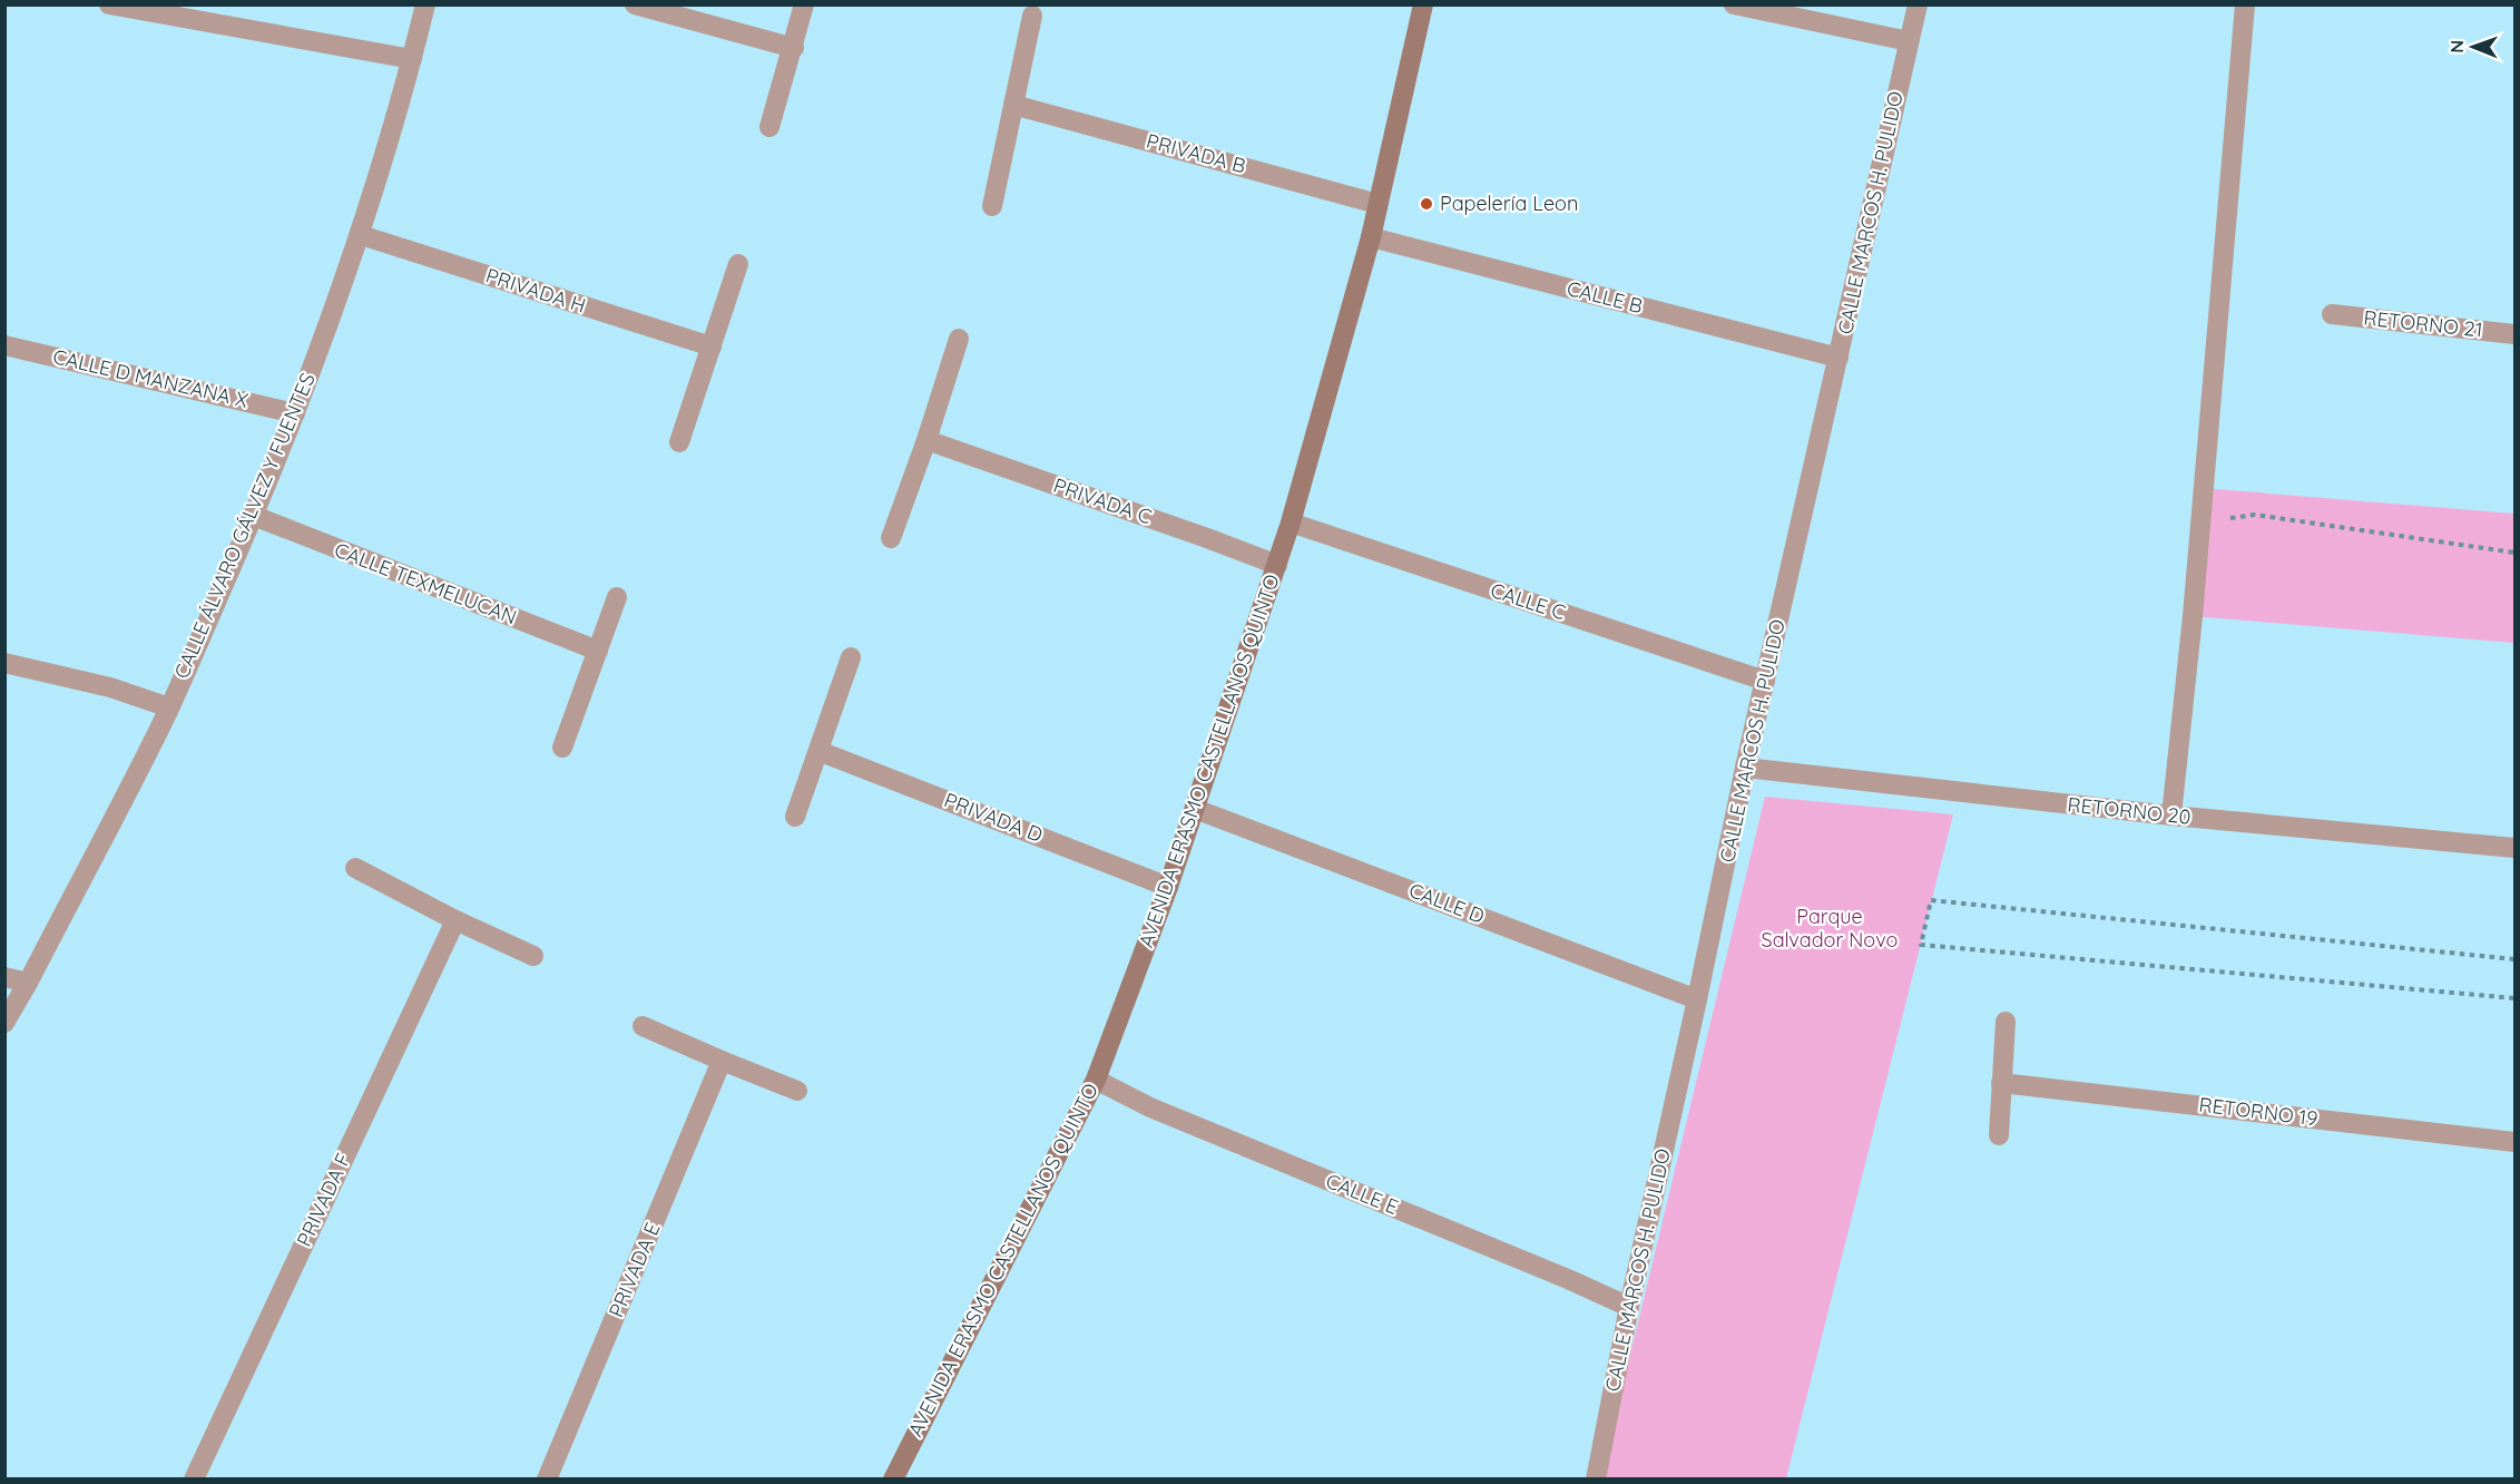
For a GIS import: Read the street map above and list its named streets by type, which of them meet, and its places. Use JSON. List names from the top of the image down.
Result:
{
  "streets": {
    "street": [
      "PRIVADA B",
      "CALLE MARCOS H. PULIDO",
      "PRIVADA H",
      "CALLE B",
      "RETORNO 21",
      "CALLE D MANZANA X",
      "PRIVADA C",
      "CALLE ÁLVARO GÁLVEZ Y FUENTES",
      "CALLE TEXMELUCAN",
      "CALLE C",
      "AVENIDA ERASMO CASTELLANOS QUINTO",
      "RETORNO 20",
      "PRIVADA D",
      "CALLE D",
      "RETORNO 19",
      "CALLE E",
      "PRIVADA F",
      "PRIVADA E"
    ]
  },
  "crossings": [
    ["PRIVADA B", "AVENIDA ERASMO CASTELLANOS QUINTO"],
    ["CALLE MARCOS H. PULIDO", "CALLE B"],
    ["CALLE MARCOS H. PULIDO", "CALLE C"],
    ["CALLE MARCOS H. PULIDO", "RETORNO 20"],
    ["CALLE MARCOS H. PULIDO", "CALLE D"],
    ["CALLE MARCOS H. PULIDO", "CALLE E"],
    ["PRIVADA H", "CALLE ÁLVARO GÁLVEZ Y FUENTES"],
    ["CALLE B", "AVENIDA ERASMO CASTELLANOS QUINTO"],
    ["CALLE D MANZANA X", "CALLE ÁLVARO GÁLVEZ Y FUENTES"],
    ["PRIVADA C", "AVENIDA ERASMO CASTELLANOS QUINTO"],
    ["CALLE ÁLVARO GÁLVEZ Y FUENTES", "CALLE TEXMELUCAN"],
    ["CALLE C", "AVENIDA ERASMO CASTELLANOS QUINTO"],
    ["AVENIDA ERASMO CASTELLANOS QUINTO", "PRIVADA D"],
    ["AVENIDA ERASMO CASTELLANOS QUINTO", "CALLE D"],
    ["AVENIDA ERASMO CASTELLANOS QUINTO", "CALLE E"]
  ],
  "parks": ["Parque Salvador Novo"],
  "places": ["Papelería Leon"],
  "north": "left"
}
